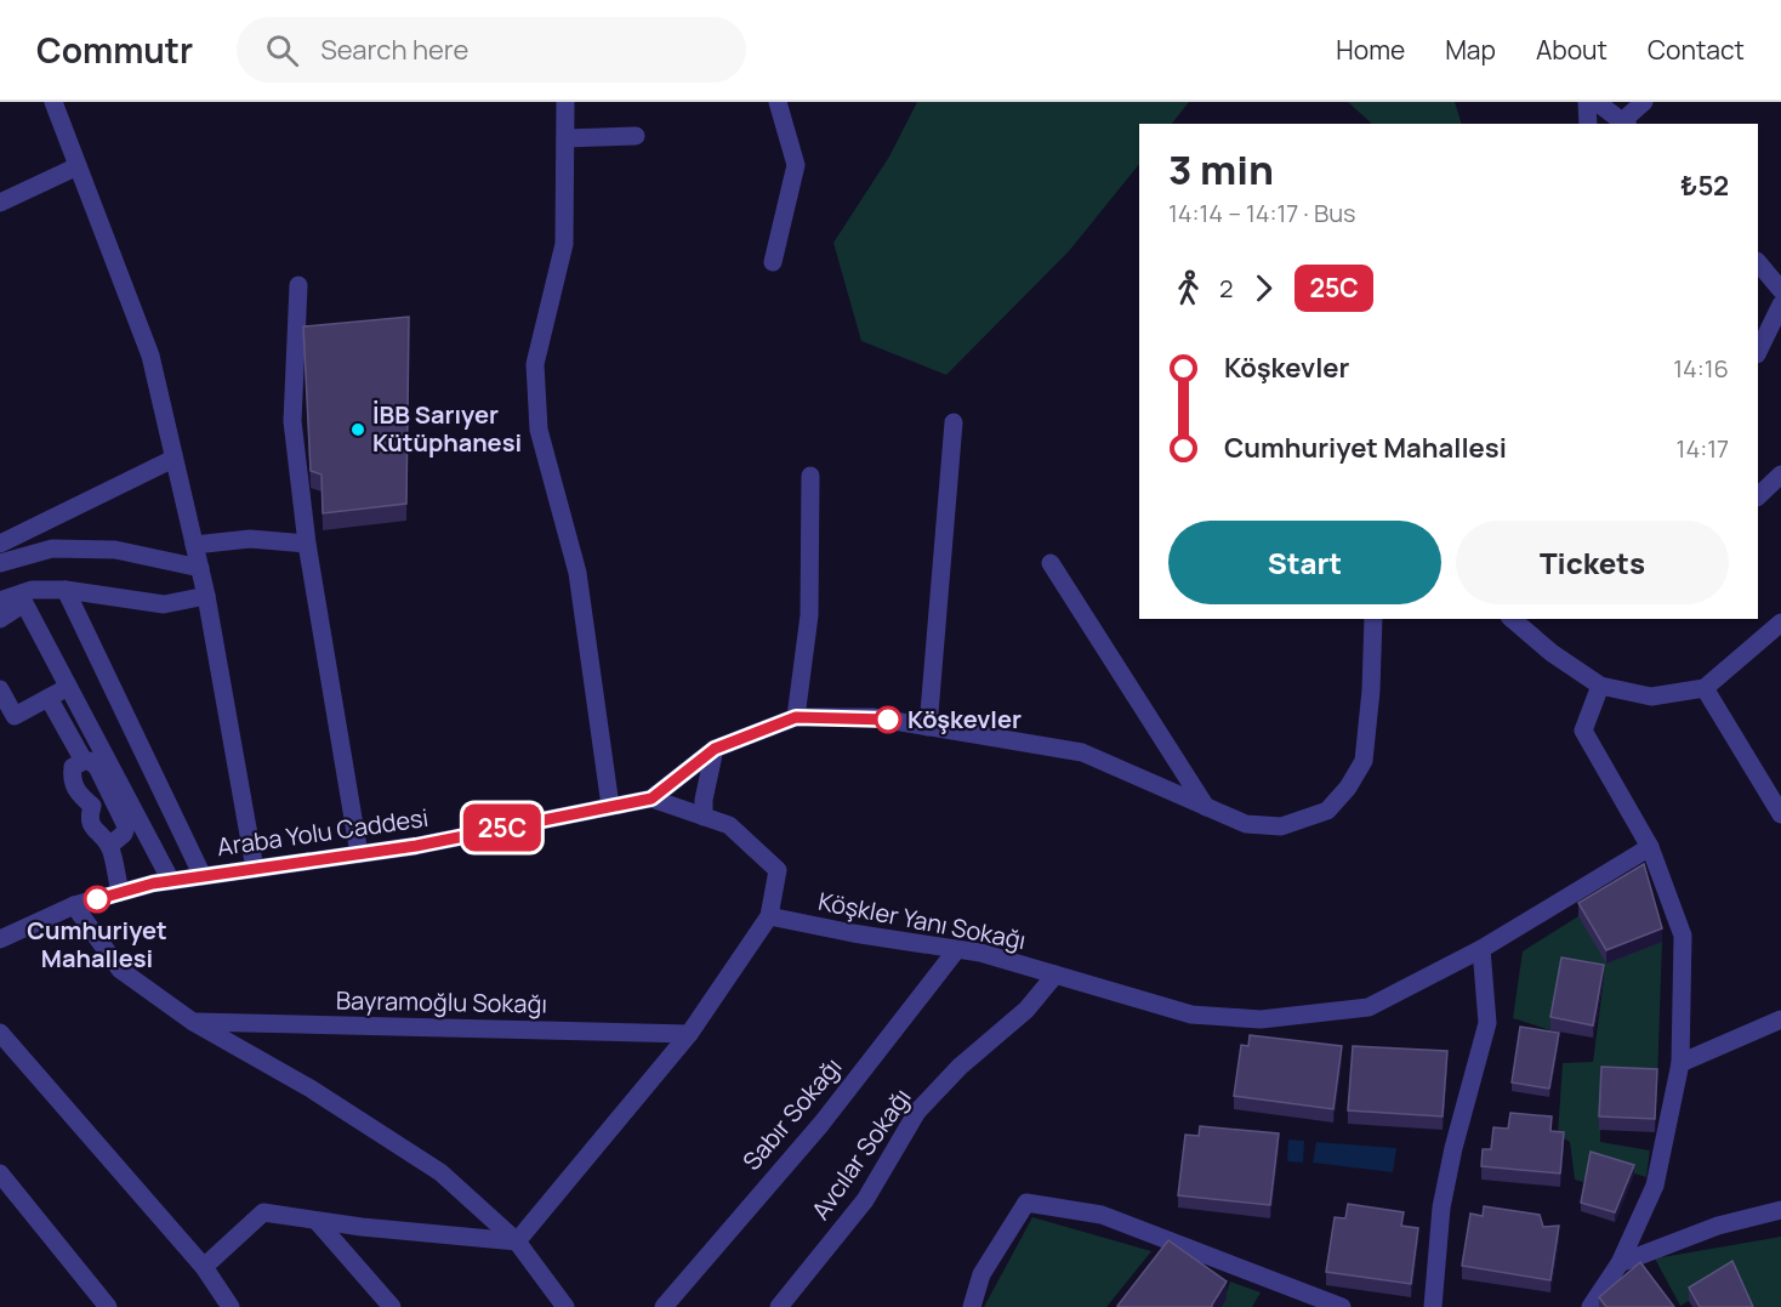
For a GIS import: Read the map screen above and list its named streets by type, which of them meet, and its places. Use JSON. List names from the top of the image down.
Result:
{
  "streets": {
    "street": [
      "Araba Yolu Caddesi",
      "Köşkler Yanı Sokağı",
      "Bayramoğlu Sokağı",
      "Sabır Sokağı",
      "Avcılar Sokağı"
    ]
  },
  "crossings": [
    ["Köşkler Yanı Sokağı", "Sabır Sokağı"],
    ["Köşkler Yanı Sokağı", "Avcılar Sokağı"]
  ],
  "places": ["İBB Sarıyer Kütüphanesi", "Köşkevler", "Cumhuriyet Mahallesi"],
  "lines": ["bus line 25C"],
  "page": {
    "header": "Commutr",
    "search": "Search here",
    "nav": [
      "Home",
      "Map",
      "About",
      "Contact"
    ],
    "on_map": "25C",
    "heading": ["3 min", "14:14 – 14:17 · Bus", "₺52"],
    "legs": ["2", "25C"],
    "list": [
      {
        "name": "Köşkevler",
        "value": "14:16"
      },
      {
        "name": "Cumhuriyet Mahallesi",
        "value": "14:17"
      }
    ],
    "buttons": ["Start", "Tickets"]
  }
}
